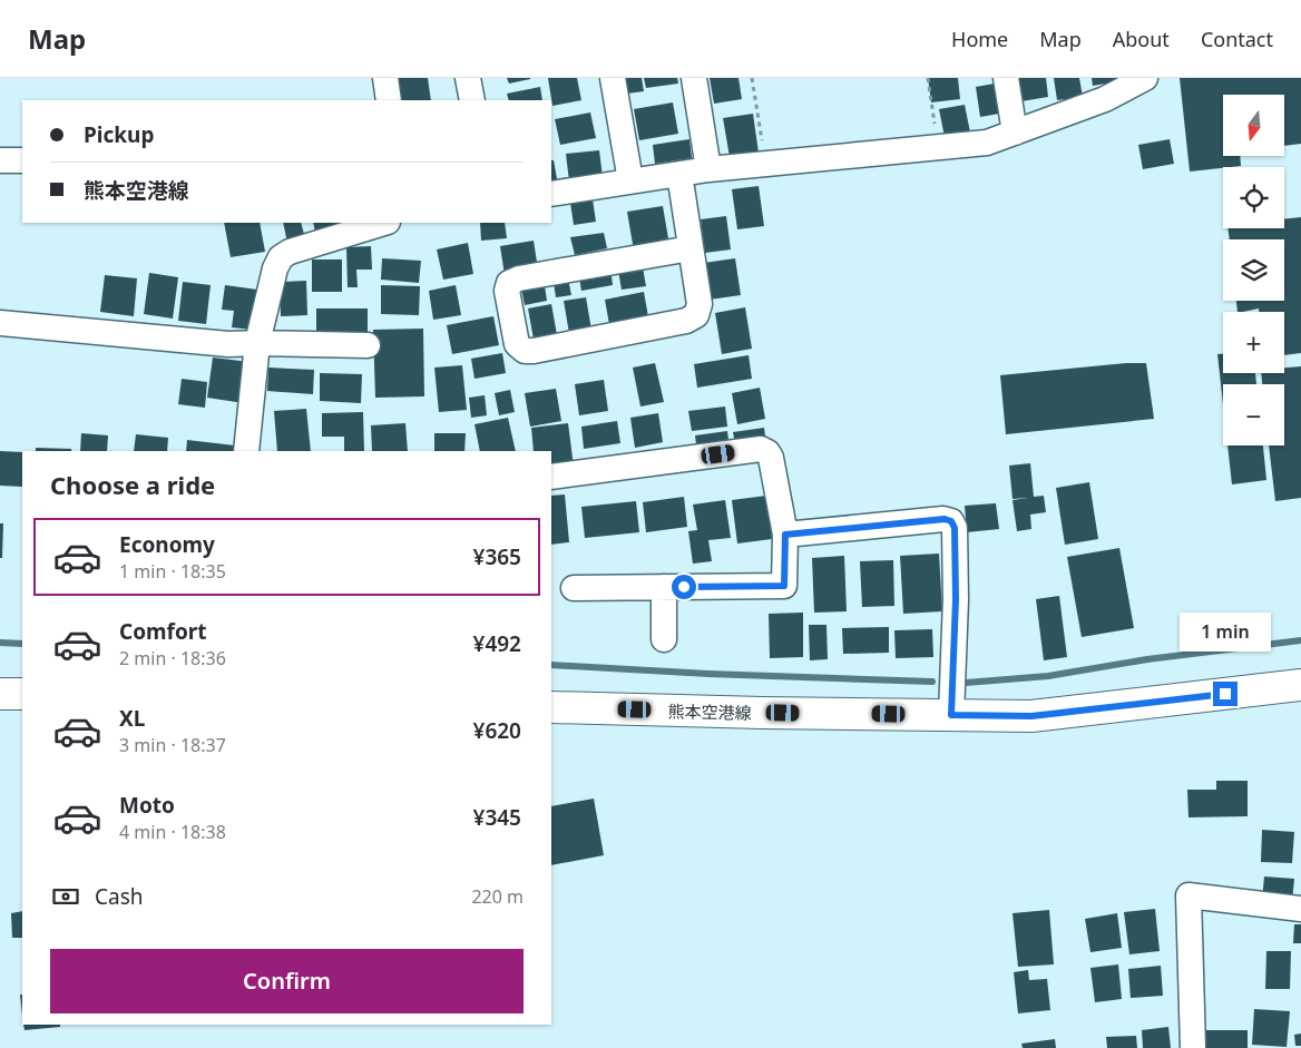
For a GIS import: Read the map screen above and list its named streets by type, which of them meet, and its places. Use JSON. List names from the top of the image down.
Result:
{
  "streets": {
    "main road": ["熊本空港線"]
  },
  "north": "bottom",
  "page": {
    "header": "Map",
    "nav": [
      "Home",
      "Map",
      "About",
      "Contact"
    ],
    "map_buttons": ["+", "−"],
    "banner": ["Pickup", "熊本空港線"],
    "heading": "Choose a ride",
    "list": [
      {
        "name": "Economy",
        "note": "1 min · 18:35",
        "value": "¥365"
      },
      {
        "name": "Comfort",
        "note": "2 min · 18:36",
        "value": "¥492"
      },
      {
        "name": "XL",
        "note": "3 min · 18:37",
        "value": "¥620"
      },
      {
        "name": "Moto",
        "note": "4 min · 18:38",
        "value": "¥345"
      }
    ],
    "bubble": "1 min",
    "pay": ["Cash", "220 m"],
    "buttons": "Confirm"
  }
}
